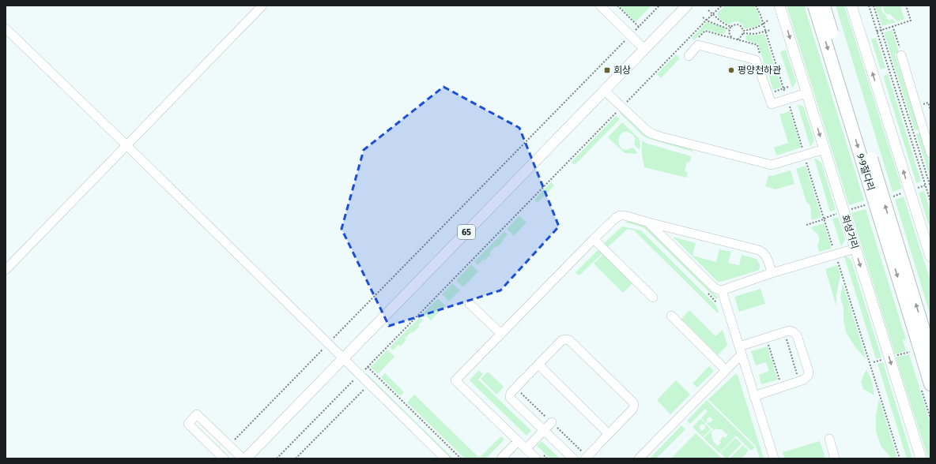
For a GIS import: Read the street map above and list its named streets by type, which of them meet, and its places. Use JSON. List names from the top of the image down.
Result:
{
  "streets": {
    "highway": ["9·9절다리"],
    "main road": ["65", "화성거리"]
  },
  "places": {
    "transit": ["회상"],
    "other": ["평양천하관"]
  }
}
